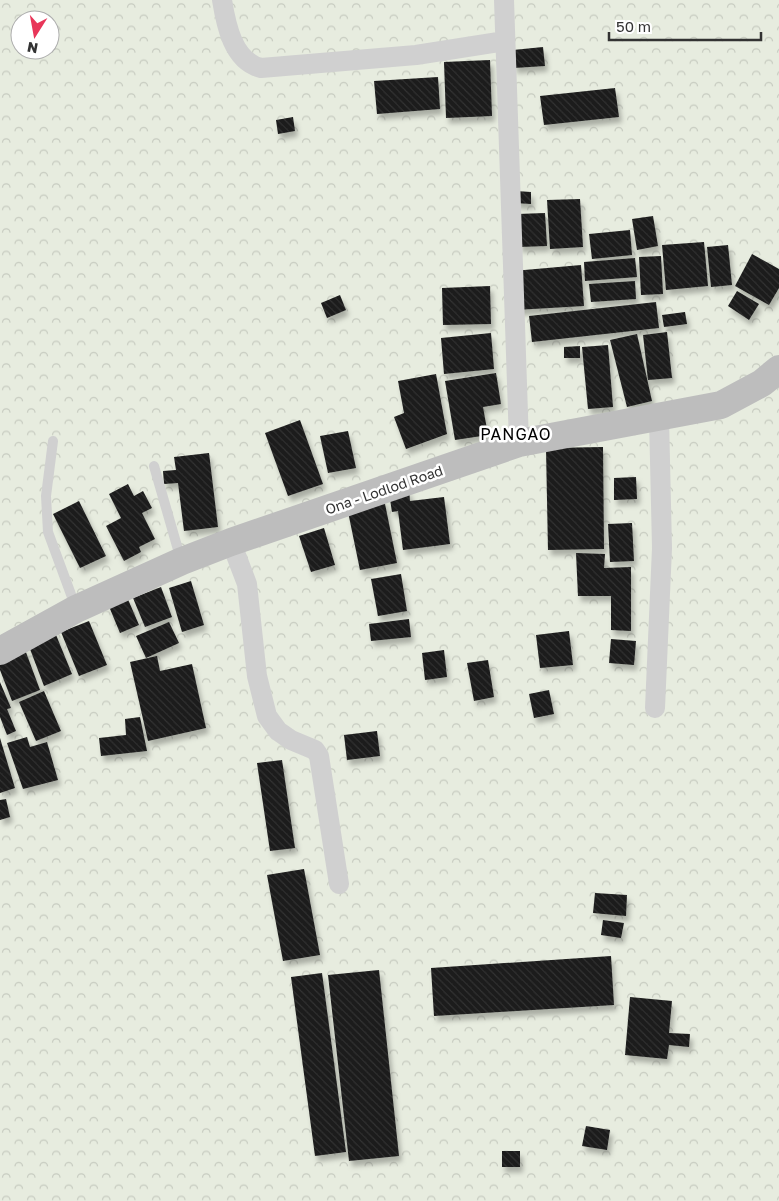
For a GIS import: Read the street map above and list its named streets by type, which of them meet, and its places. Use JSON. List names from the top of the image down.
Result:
{
  "streets": {
    "main road": ["Ona - Lodlod Road"]
  },
  "districts": ["PANGAO"],
  "scale_bar": "50 m",
  "north": "bottom"
}
